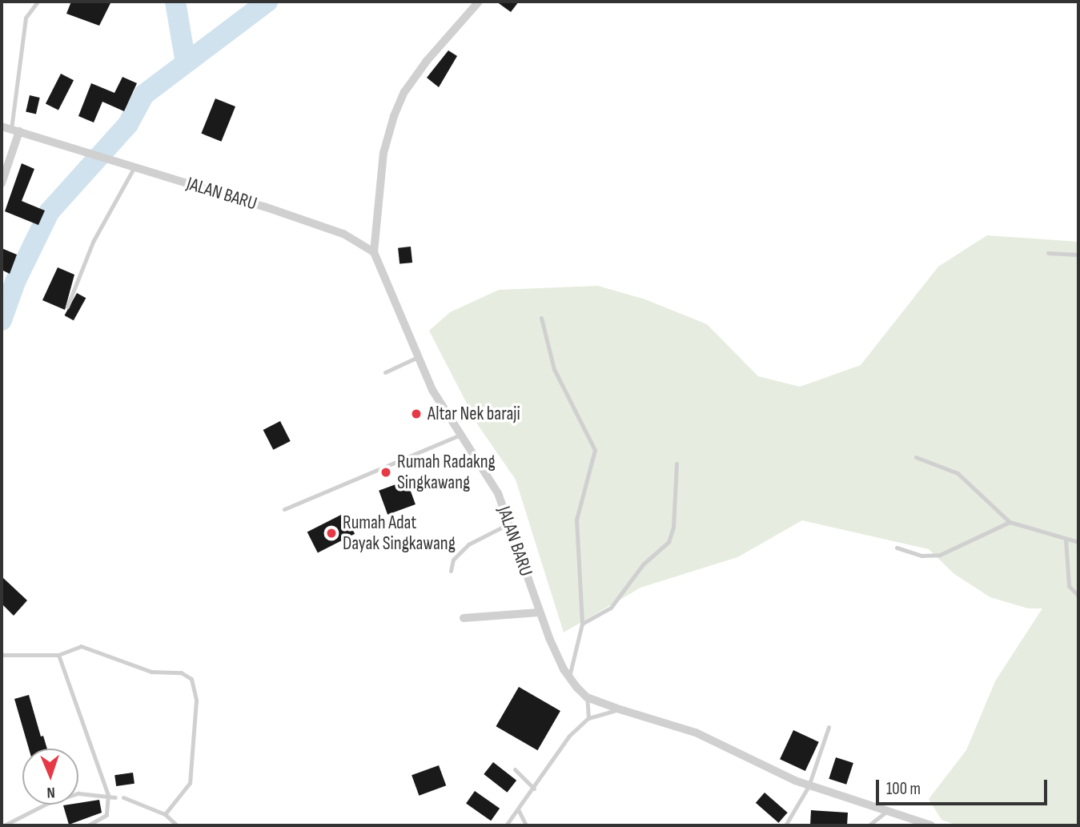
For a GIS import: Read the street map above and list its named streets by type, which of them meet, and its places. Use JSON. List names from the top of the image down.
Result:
{
  "streets": {
    "street": ["JALAN BARU"]
  },
  "places": ["Altar Nek baraji", "Rumah Radakng Singkawang", "Rumah Adat Dayak Singkawang"],
  "scale_bar": "100 m",
  "north": "bottom"
}
